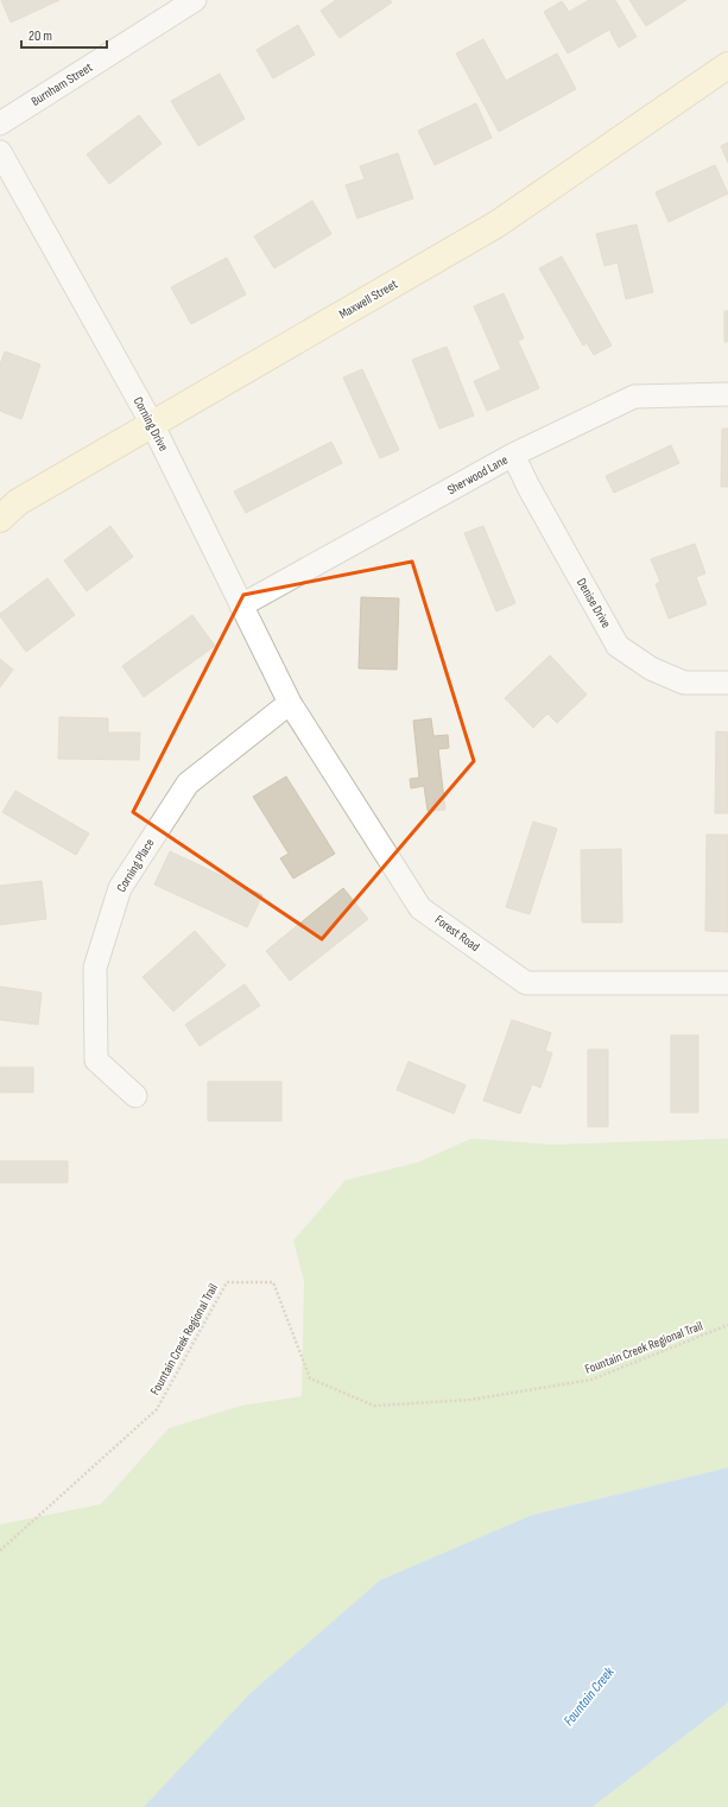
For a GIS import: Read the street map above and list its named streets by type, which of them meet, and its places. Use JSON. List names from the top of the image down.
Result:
{
  "streets": {
    "street": [
      "Burnham Street",
      "Maxwell Street",
      "Corning Drive",
      "Sherwood Lane",
      "Denise Drive",
      "Corning Place",
      "Forest Road"
    ],
    "path": ["Fountain Creek Regional Trail"]
  },
  "crossings": [
    ["Maxwell Street", "Corning Drive"],
    ["Corning Drive", "Sherwood Lane"],
    ["Corning Drive", "Corning Place"],
    ["Corning Drive", "Forest Road"],
    ["Sherwood Lane", "Denise Drive"],
    ["Corning Place", "Forest Road"]
  ],
  "water": ["Fountain Creek"],
  "scale_bar": "20 m"
}
